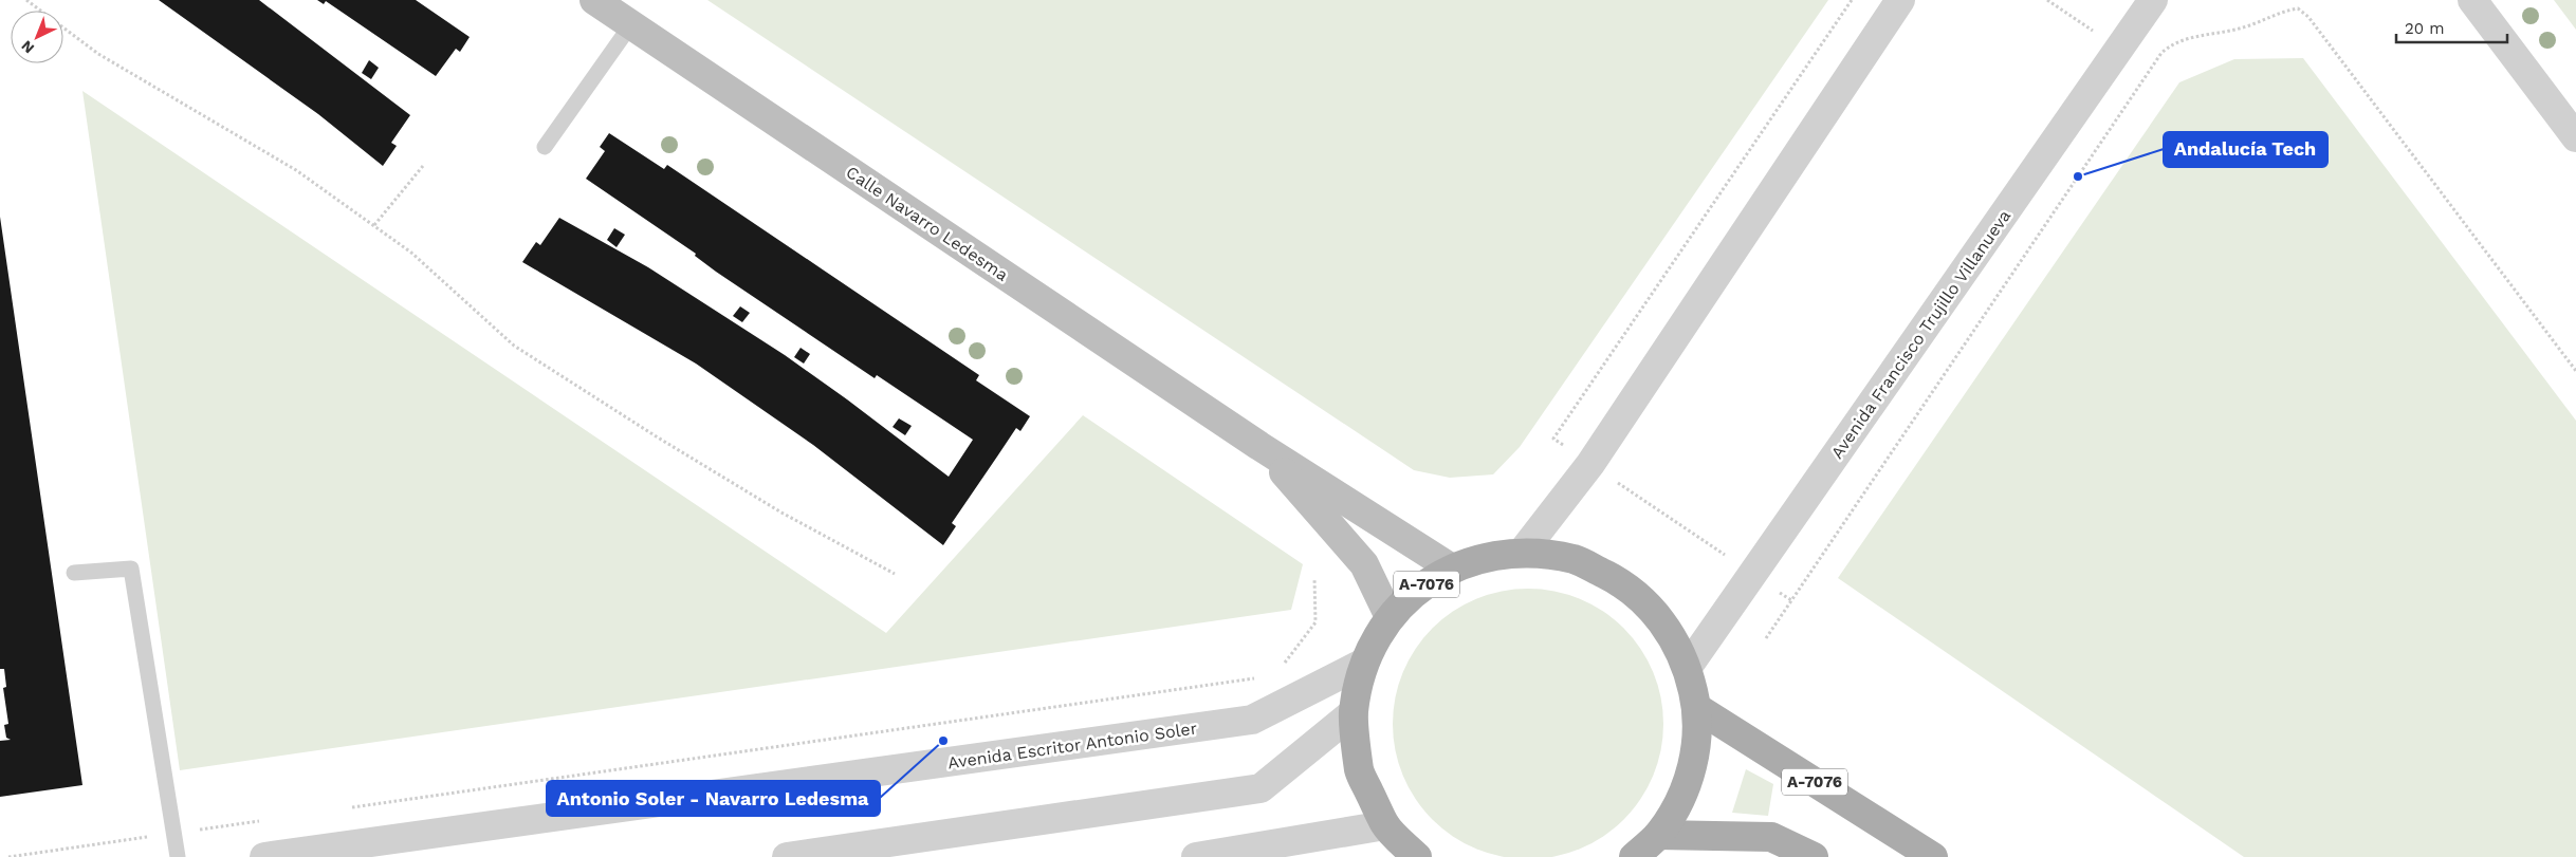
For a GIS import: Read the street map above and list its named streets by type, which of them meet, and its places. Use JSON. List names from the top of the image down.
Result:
{
  "streets": {
    "main road": ["Calle Navarro Ledesma", "A-7076"],
    "street": ["Avenida Francisco Trujillo Villanueva", "Avenida Escritor Antonio Soler"]
  },
  "crossings": [
    ["Calle Navarro Ledesma", "A-7076"],
    ["Avenida Francisco Trujillo Villanueva", "A-7076"],
    ["A-7076", "Avenida Escritor Antonio Soler"]
  ],
  "places": ["Andalucía Tech", "Antonio Soler - Navarro Ledesma"],
  "scale_bar": "20 m",
  "north": "bottom left"
}
